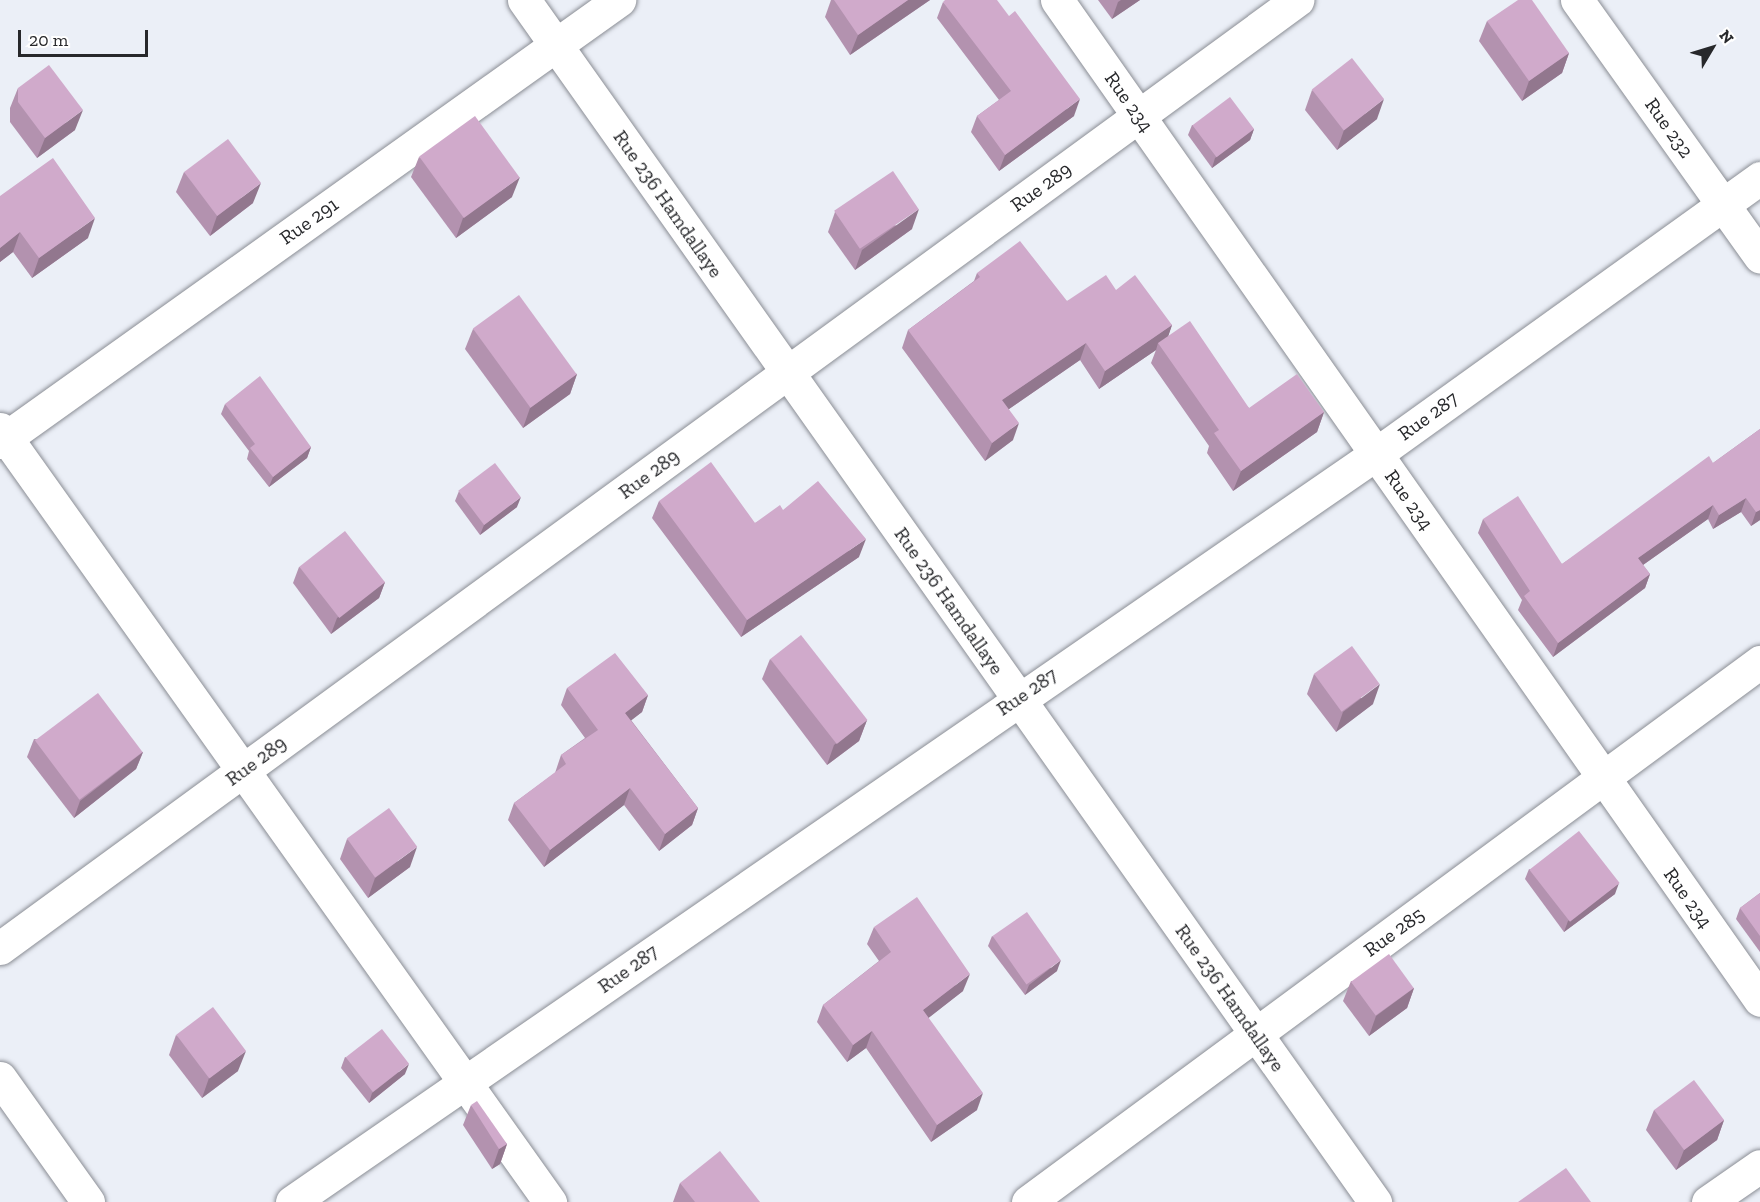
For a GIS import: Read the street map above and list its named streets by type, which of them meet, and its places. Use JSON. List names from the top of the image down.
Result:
{
  "streets": {
    "street": [
      "Rue 234",
      "Rue 232",
      "Rue 289",
      "Rue 236 Hamdallaye",
      "Rue 291",
      "Rue 287",
      "Rue 285"
    ]
  },
  "crossings": [
    ["Rue 234", "Rue 289"],
    ["Rue 234", "Rue 287"],
    ["Rue 234", "Rue 285"],
    ["Rue 232", "Rue 287"],
    ["Rue 289", "Rue 236 Hamdallaye"],
    ["Rue 236 Hamdallaye", "Rue 291"],
    ["Rue 236 Hamdallaye", "Rue 287"],
    ["Rue 236 Hamdallaye", "Rue 285"]
  ],
  "scale_bar": "20 m",
  "north": "top right"
}
